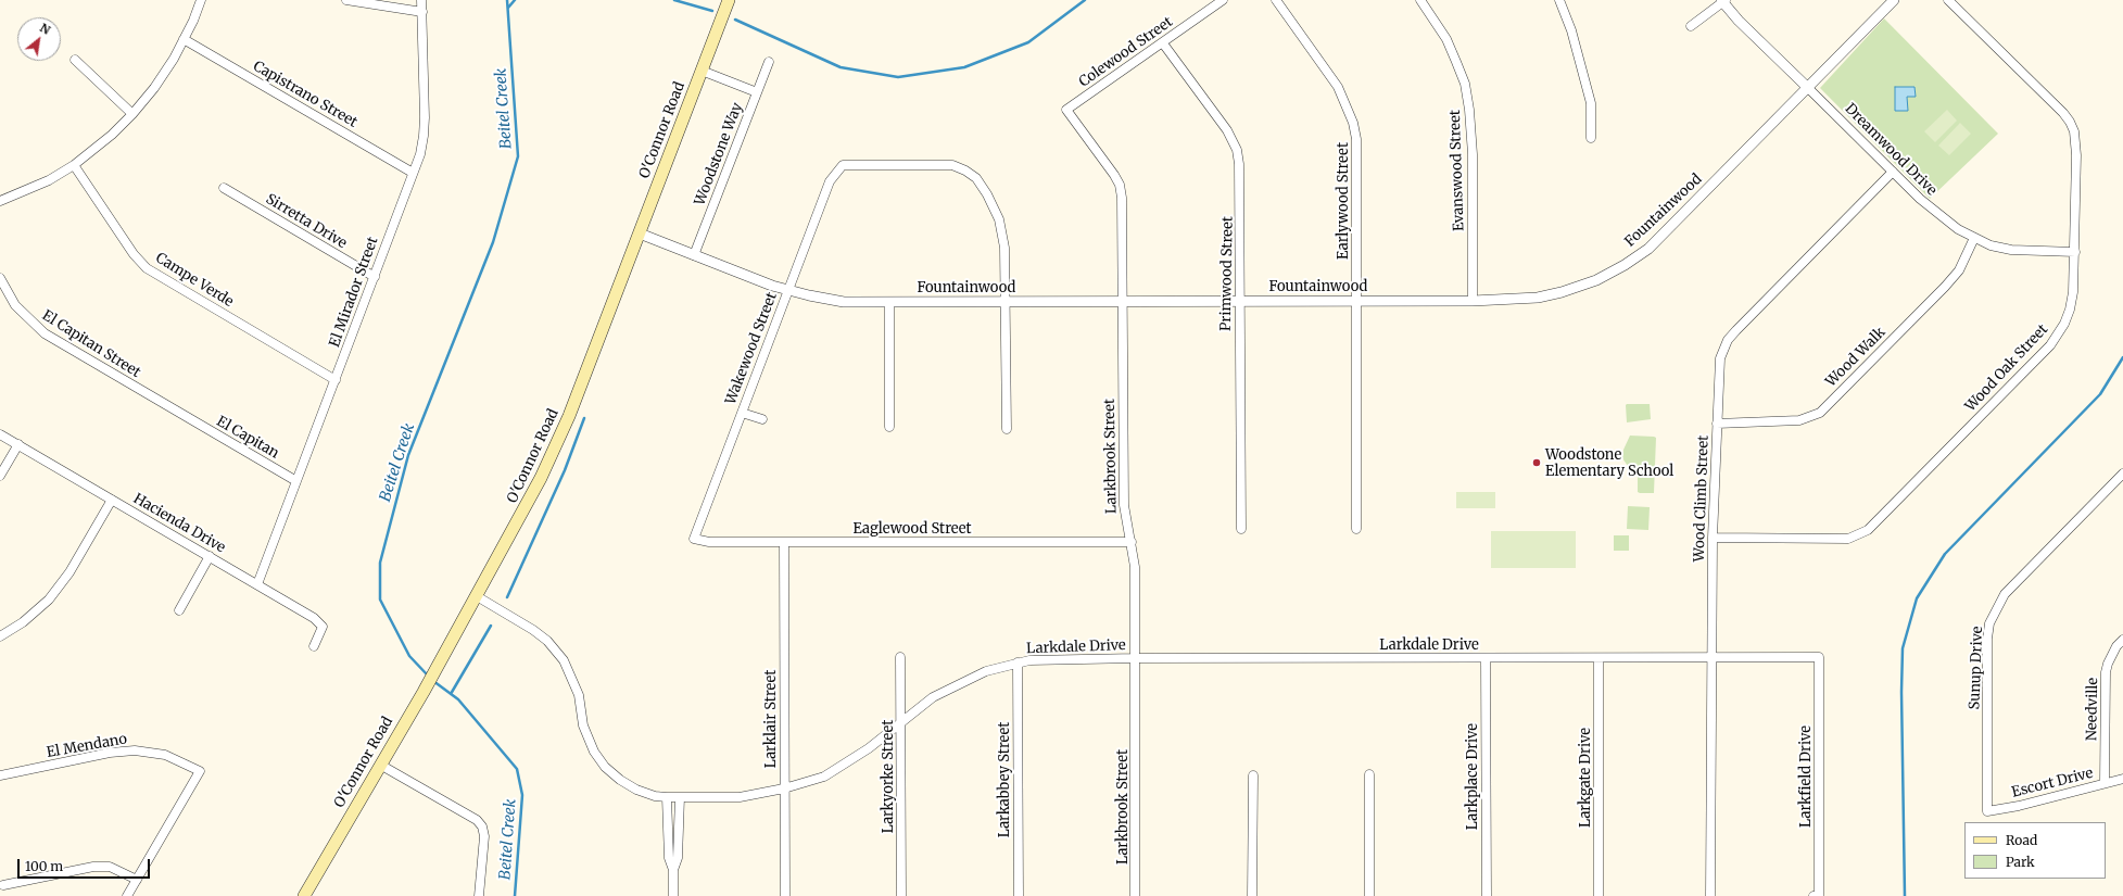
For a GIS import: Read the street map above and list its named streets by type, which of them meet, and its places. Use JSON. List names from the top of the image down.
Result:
{
  "streets": {
    "main road": ["O'Connor Road"],
    "street": [
      "Colewood Street",
      "Capistrano Street",
      "Dreamwood Drive",
      "Woodstone Way",
      "Evanswood Street",
      "Earlywood Street",
      "Fountainwood",
      "Sirretta Drive",
      "Primwood Street",
      "Campe Verde",
      "El Mirador Street",
      "El Capitan Street",
      "Wakewood Street",
      "Wood Walk",
      "Wood Oak Street",
      "El Capitan",
      "Larkbrook Street",
      "Wood Climb Street",
      "Hacienda Drive",
      "Eaglewood Street",
      "Larkdale Drive",
      "Sunup Drive",
      "Needville",
      "Larklair Street",
      "El Mendano",
      "Larkyorke Street",
      "Larkplace Drive",
      "Larkfield Drive",
      "Larkgate Drive",
      "Larkabbey Street",
      "Escort Drive"
    ]
  },
  "crossings": [
    ["Colewood Street", "Primwood Street"],
    ["Colewood Street", "Larkbrook Street"],
    ["Capistrano Street", "El Mirador Street"],
    ["O'Connor Road", "Fountainwood"],
    ["O'Connor Road", "Larkdale Drive"],
    ["Dreamwood Drive", "Fountainwood"],
    ["Dreamwood Drive", "Wood Walk"],
    ["Dreamwood Drive", "Wood Oak Street"],
    ["Dreamwood Drive", "Wood Climb Street"],
    ["Woodstone Way", "Fountainwood"],
    ["Evanswood Street", "Fountainwood"],
    ["Earlywood Street", "Fountainwood"],
    ["Fountainwood", "Primwood Street"],
    ["Fountainwood", "Wakewood Street"],
    ["Fountainwood", "Larkbrook Street"],
    ["Sirretta Drive", "El Mirador Street"],
    ["Campe Verde", "El Mirador Street"],
    ["El Mirador Street", "El Capitan"],
    ["El Mirador Street", "Hacienda Drive"],
    ["El Capitan Street", "El Capitan"],
    ["Wakewood Street", "Eaglewood Street"],
    ["Wood Walk", "Wood Climb Street"],
    ["Wood Oak Street", "Wood Climb Street"],
    ["Larkbrook Street", "Eaglewood Street"],
    ["Larkbrook Street", "Larkdale Drive"],
    ["Wood Climb Street", "Larkdale Drive"],
    ["Eaglewood Street", "Larklair Street"],
    ["Larkdale Drive", "Larklair Street"],
    ["Larkdale Drive", "Larkyorke Street"],
    ["Larkdale Drive", "Larkplace Drive"],
    ["Larkdale Drive", "Larkfield Drive"],
    ["Larkdale Drive", "Larkgate Drive"],
    ["Larkdale Drive", "Larkabbey Street"],
    ["Sunup Drive", "Escort Drive"],
    ["Needville", "Escort Drive"]
  ],
  "water": ["Beitel Creek"],
  "places": ["Woodstone Elementary School"],
  "legend": ["Road", "Park"],
  "scale_bar": "100 m",
  "north": "top right"
}
